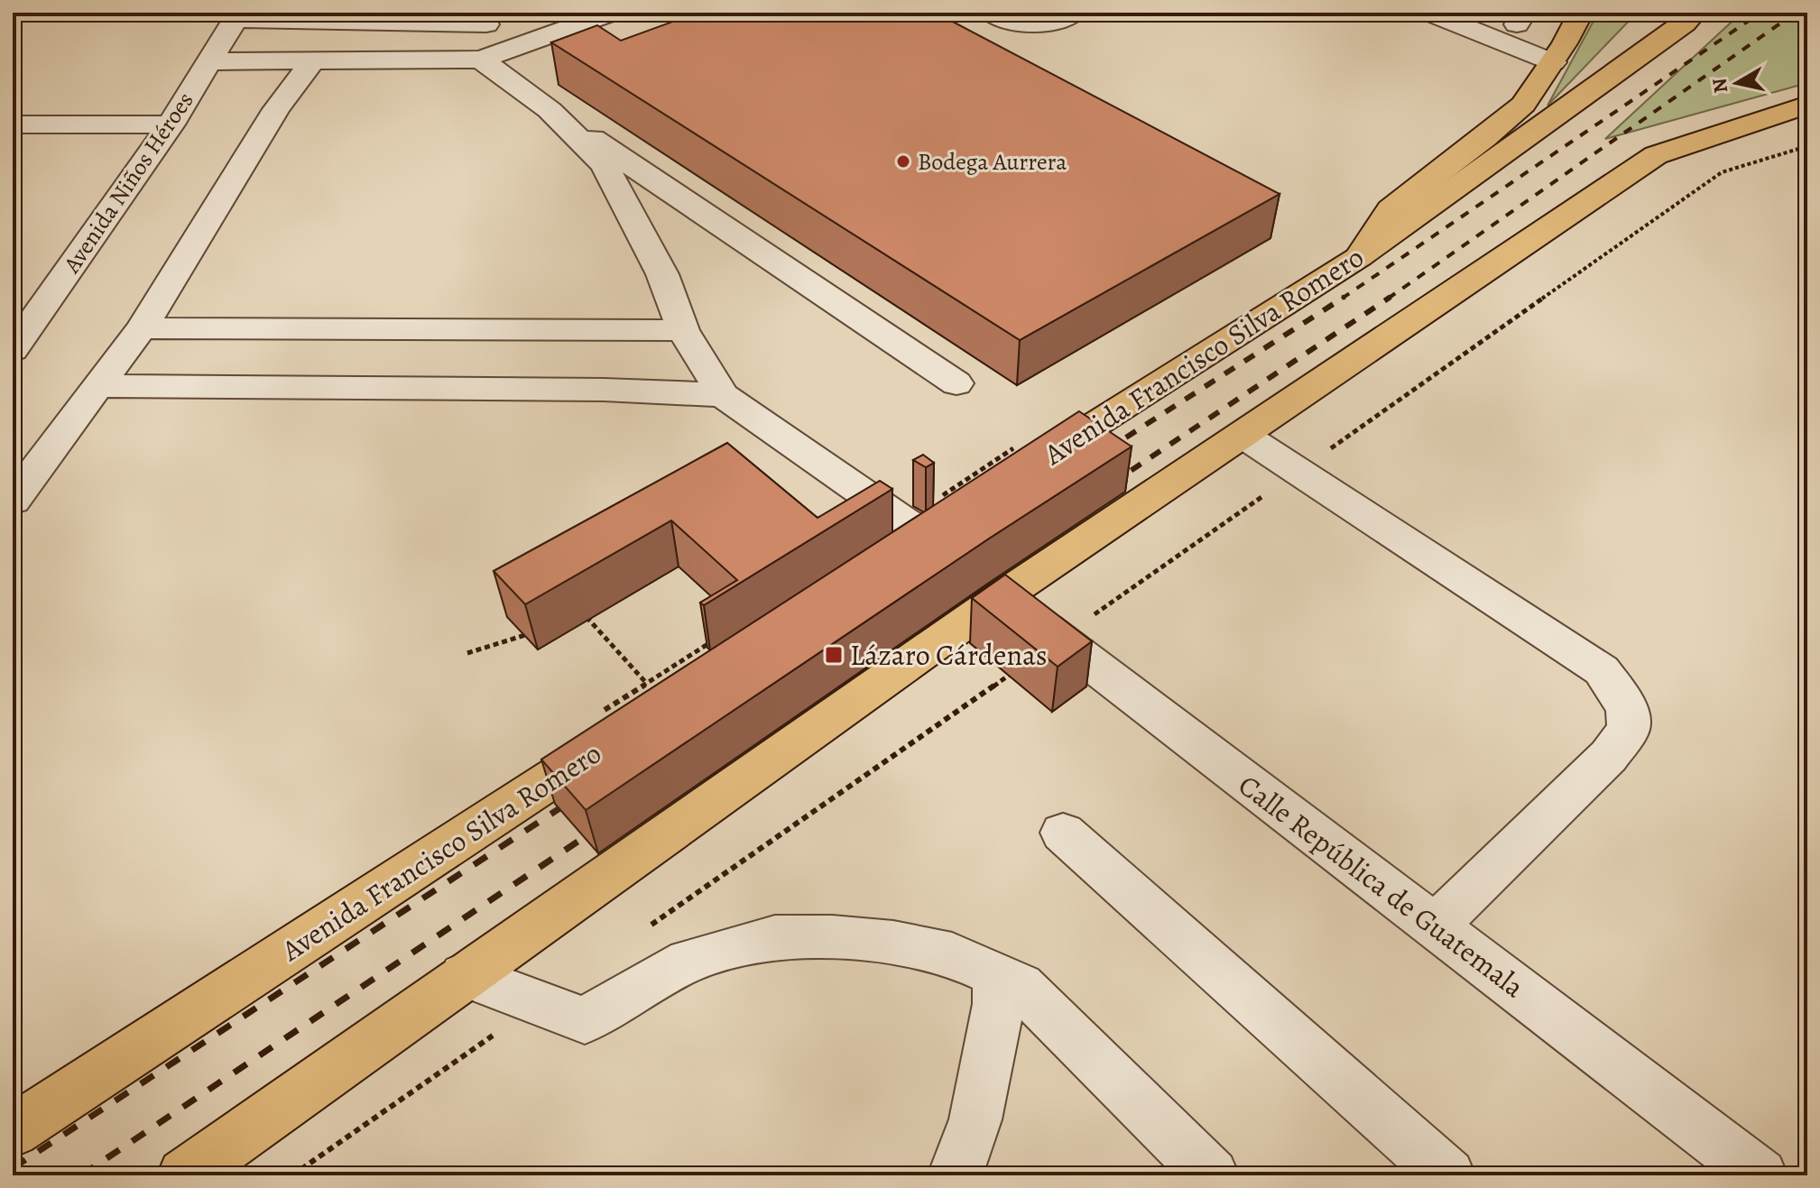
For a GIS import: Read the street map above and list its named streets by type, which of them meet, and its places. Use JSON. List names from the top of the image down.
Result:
{
  "streets": {
    "main road": ["Avenida Francisco Silva Romero"],
    "street": ["Avenida Niños Héroes", "Calle República de Guatemala"]
  },
  "places": {
    "other": ["Bodega Aurrera"],
    "transit": ["Lázaro Cárdenas"]
  },
  "north": "left"
}
